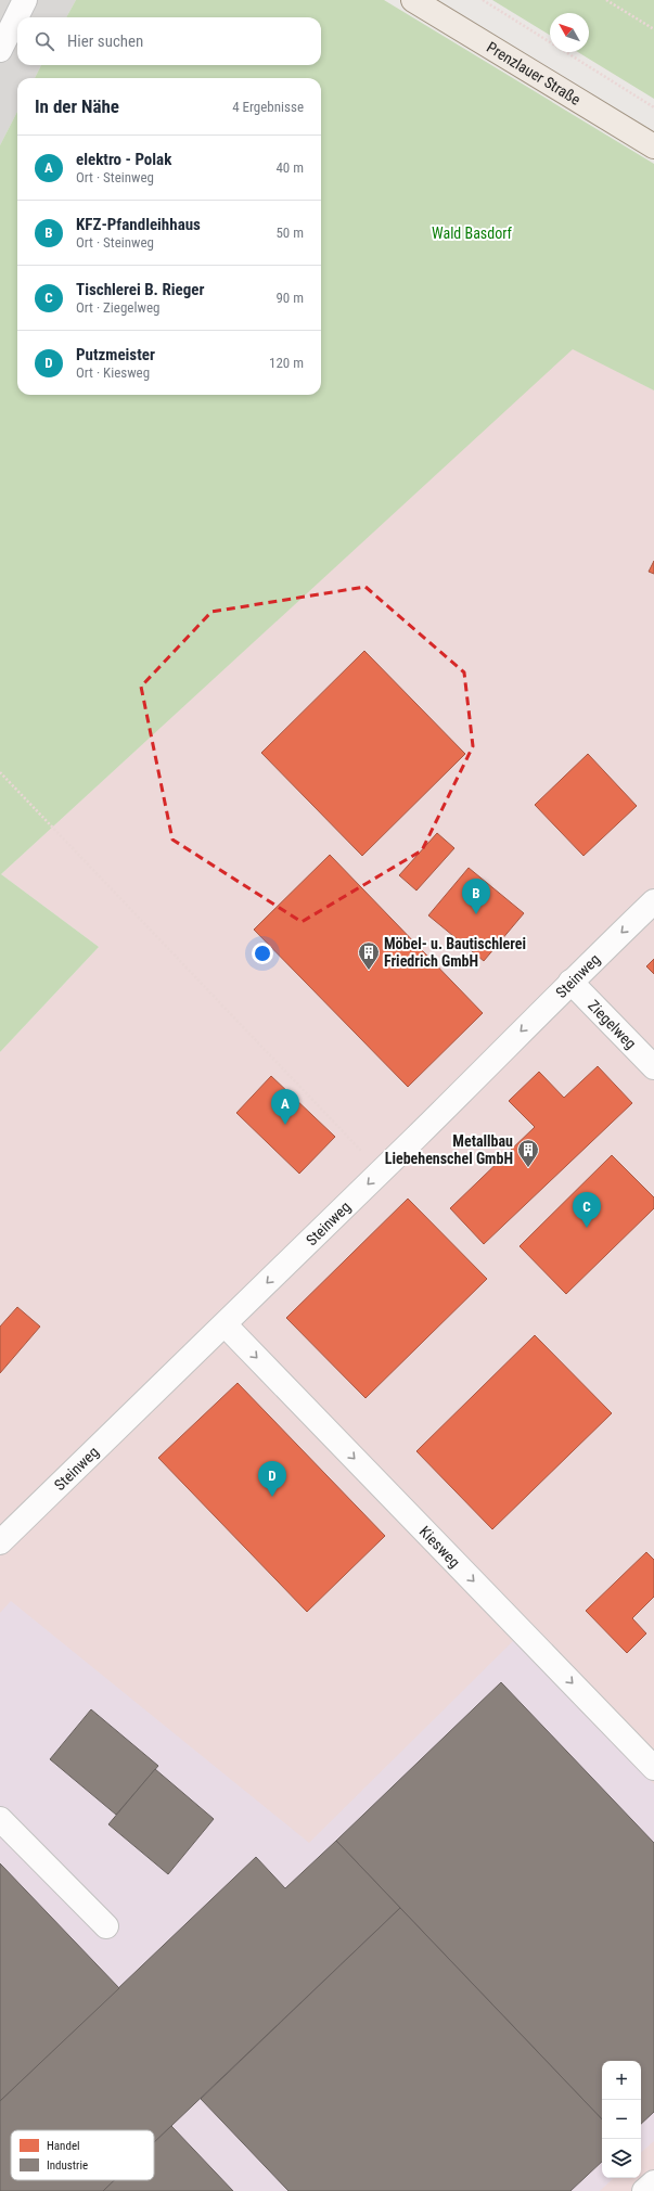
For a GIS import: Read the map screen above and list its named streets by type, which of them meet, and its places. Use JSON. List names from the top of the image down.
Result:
{
  "streets": {
    "main road": ["Prenzlauer Straße"],
    "street": ["Steinweg", "Ziegelweg", "Kiesweg"]
  },
  "crossings": [
    ["Steinweg", "Ziegelweg"],
    ["Steinweg", "Kiesweg"]
  ],
  "one_way": ["Steinweg", "Kiesweg"],
  "parks": ["Wald Basdorf"],
  "places": {
    "building": ["Möbel- u. Bautischlerei Friedrich GmbH", "Metallbau Liebehenschel GmbH"]
  },
  "legend": ["Handel", "Industrie"],
  "north": "top left",
  "page": {
    "search": "Hier suchen",
    "heading": ["In der Nähe", "4 Ergebnisse"],
    "list": [
      {
        "mark": "A",
        "name": "elektro - Polak",
        "note": "Ort · Steinweg",
        "value": "40 m"
      },
      {
        "mark": "B",
        "name": "KFZ-Pfandleihhaus",
        "note": "Ort · Steinweg",
        "value": "50 m"
      },
      {
        "mark": "C",
        "name": "Tischlerei B. Rieger",
        "note": "Ort · Ziegelweg",
        "value": "90 m"
      },
      {
        "mark": "D",
        "name": "Putzmeister",
        "note": "Ort · Kiesweg",
        "value": "120 m"
      }
    ],
    "pins": [
      "B",
      "A",
      "C",
      "D"
    ],
    "map_buttons": ["+", "−"]
  }
}
